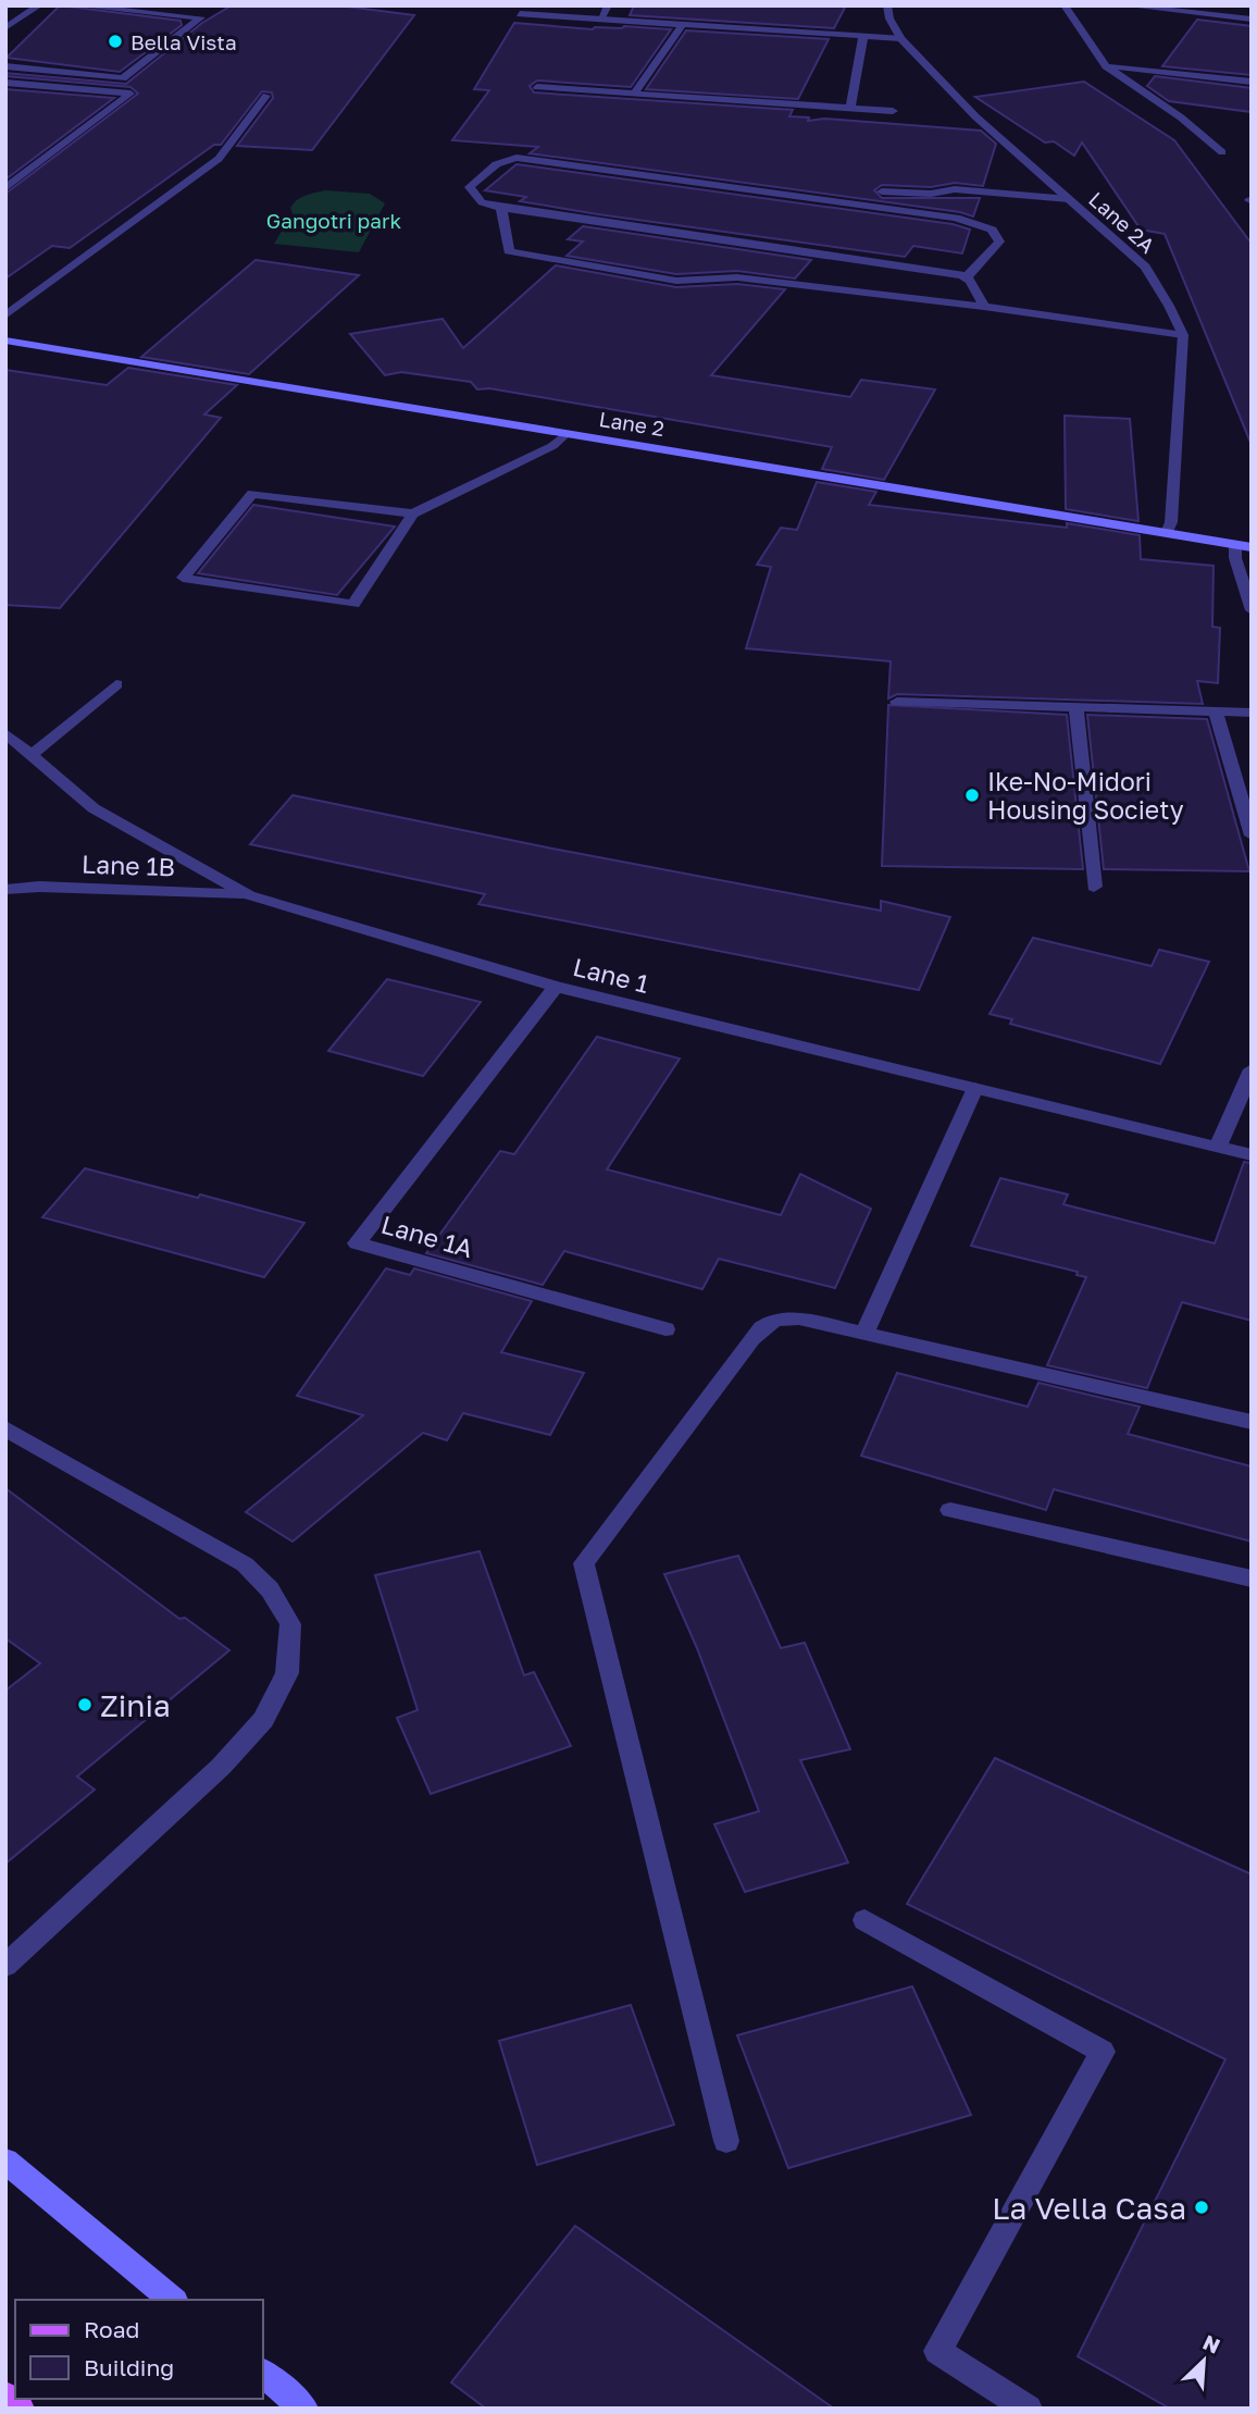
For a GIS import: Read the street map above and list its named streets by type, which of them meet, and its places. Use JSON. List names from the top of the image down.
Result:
{
  "streets": {
    "street": [
      "Lane 2A",
      "Lane 2",
      "Lane 1B",
      "Lane 1",
      "Lane 1A"
    ]
  },
  "crossings": [
    ["Lane 2A", "Lane 2"],
    ["Lane 1B", "Lane 1"],
    ["Lane 1", "Lane 1A"]
  ],
  "parks": ["Gangotri park"],
  "places": [
    "Bella Vista",
    "Ike-No-Midori Housing Society",
    "Zinia",
    "La Vella Casa"
  ],
  "legend": ["Road", "Building"],
  "north": "top right"
}
